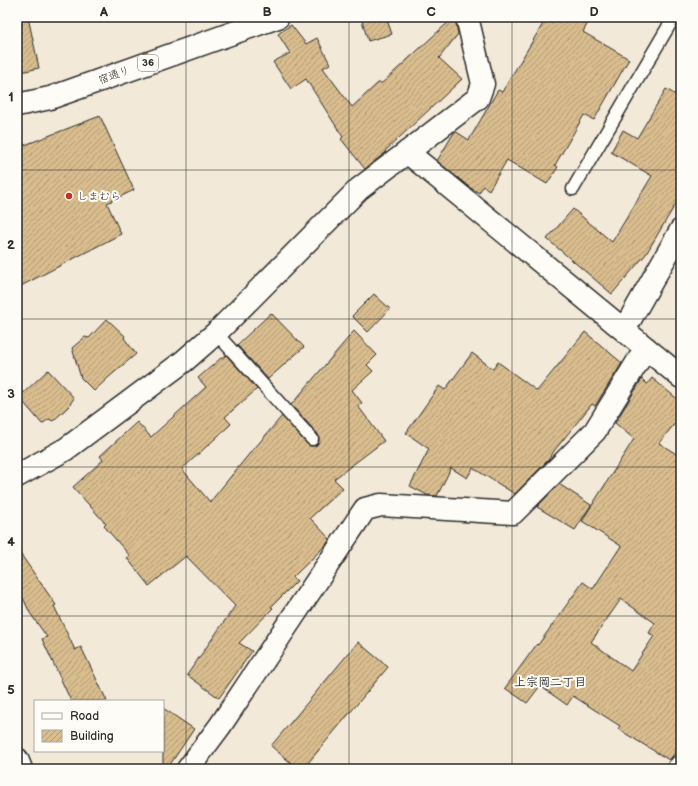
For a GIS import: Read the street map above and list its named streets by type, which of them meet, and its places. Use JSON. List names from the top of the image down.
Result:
{
  "streets": {
    "street": ["36", "宿通り"]
  },
  "districts": ["上宗岡二丁目"],
  "places": ["しまむら"],
  "legend": ["Road", "Building"],
  "grid": {
    "columns": [
      "A",
      "B",
      "C",
      "D"
    ],
    "rows": [
      "1",
      "2",
      "3",
      "4",
      "5"
    ]
  }
}
